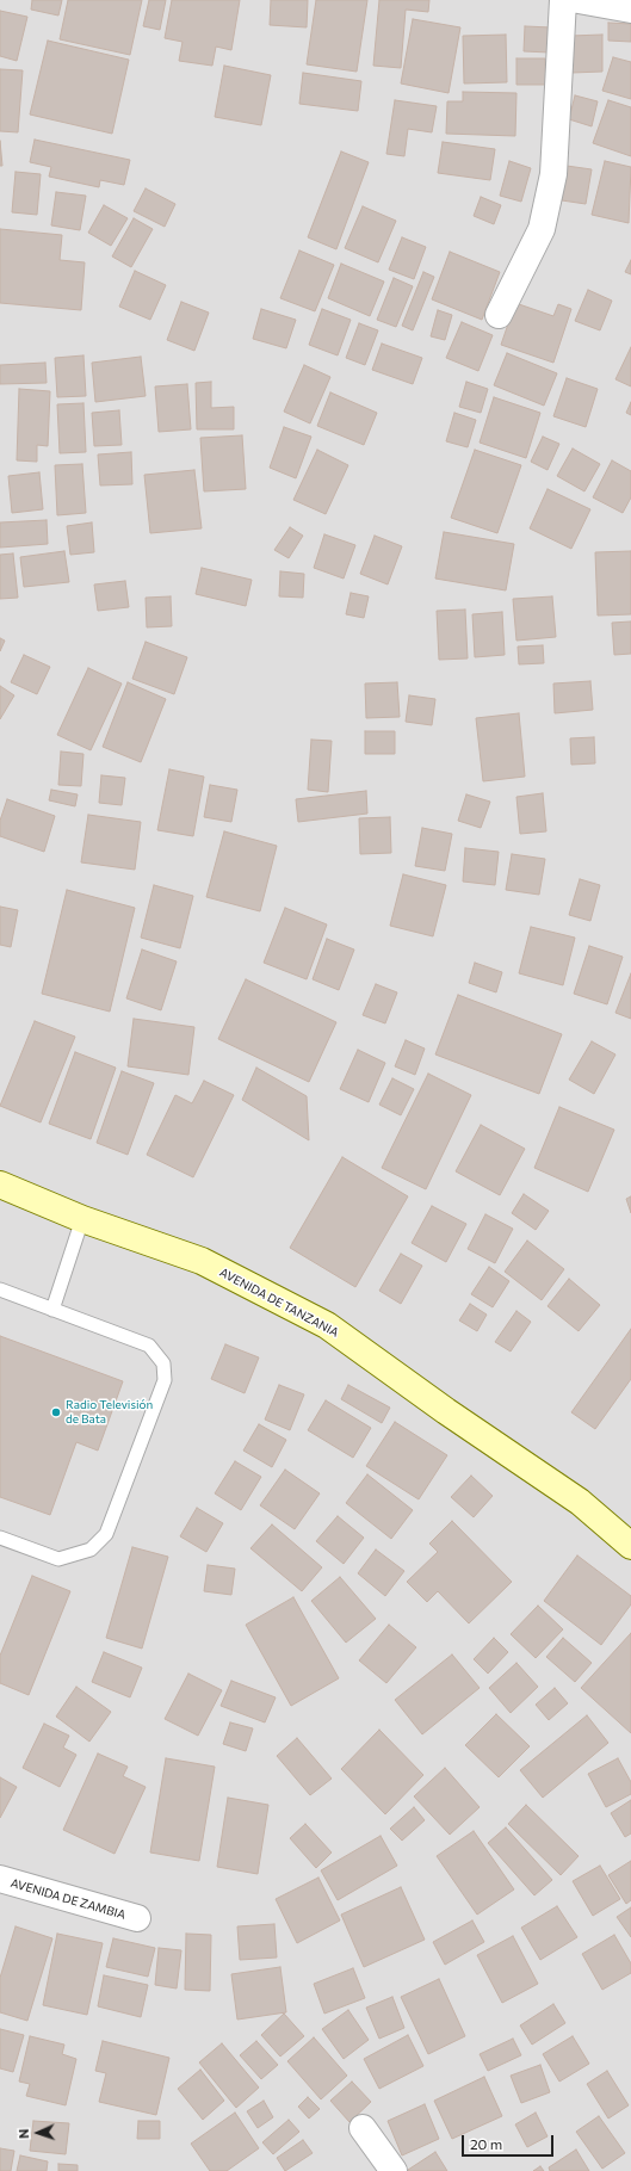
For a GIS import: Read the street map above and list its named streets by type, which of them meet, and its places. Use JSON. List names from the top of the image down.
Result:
{
  "streets": {
    "main road": ["AVENIDA DE TANZANIA"],
    "street": ["AVENIDA DE ZAMBIA"]
  },
  "places": ["Radio Televisión de Bata"],
  "scale_bar": "20 m",
  "north": "left"
}
